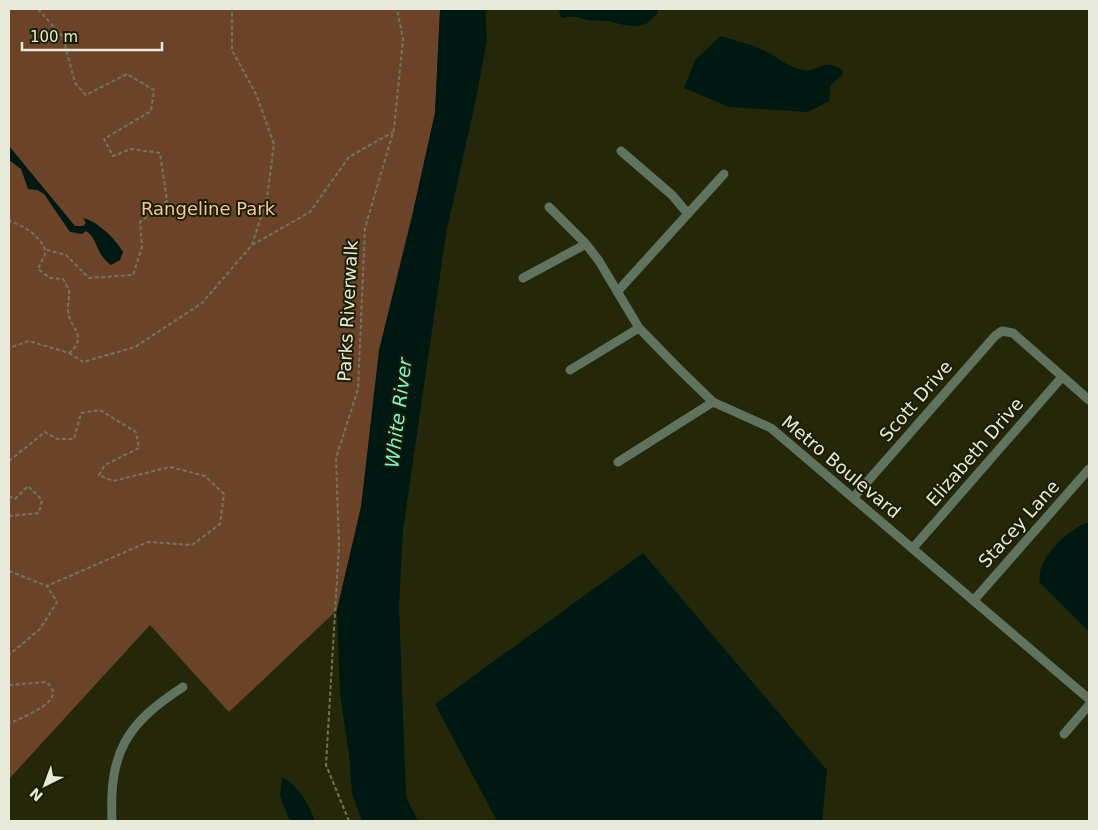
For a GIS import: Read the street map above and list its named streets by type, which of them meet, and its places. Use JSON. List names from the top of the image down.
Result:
{
  "streets": {
    "street": [
      "Scott Drive",
      "Elizabeth Drive",
      "Metro Boulevard",
      "Stacey Lane"
    ],
    "path": ["Parks Riverwalk"]
  },
  "crossings": [
    ["Scott Drive", "Elizabeth Drive"],
    ["Scott Drive", "Metro Boulevard"],
    ["Elizabeth Drive", "Metro Boulevard"],
    ["Metro Boulevard", "Stacey Lane"]
  ],
  "water": ["White River"],
  "parks": ["Rangeline Park"],
  "scale_bar": "100 m",
  "north": "bottom left"
}
